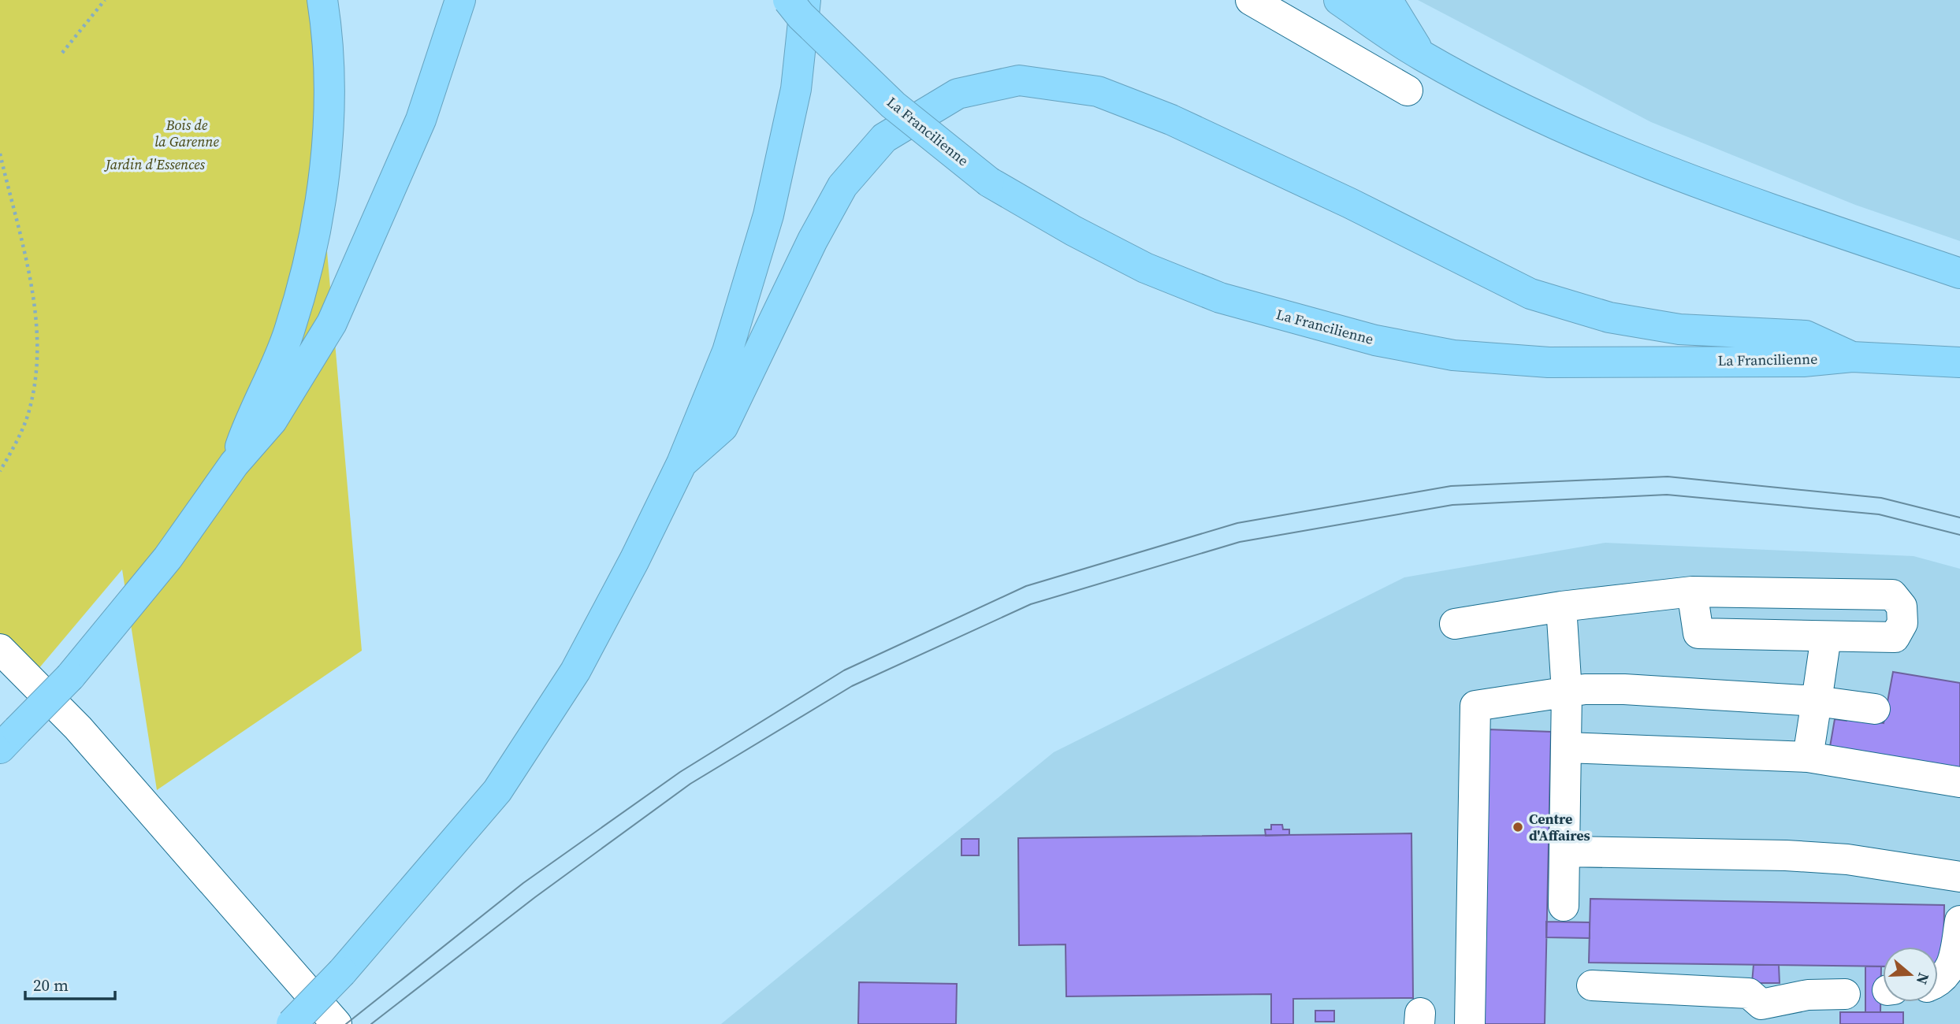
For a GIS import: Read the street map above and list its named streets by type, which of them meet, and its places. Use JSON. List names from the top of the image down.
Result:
{
  "streets": {
    "highway": ["La Francilienne"]
  },
  "parks": ["Bois de la Garenne", "Jardin d'Essences"],
  "places": ["Centre d'Affaires"],
  "scale_bar": "20 m",
  "north": "right"
}
